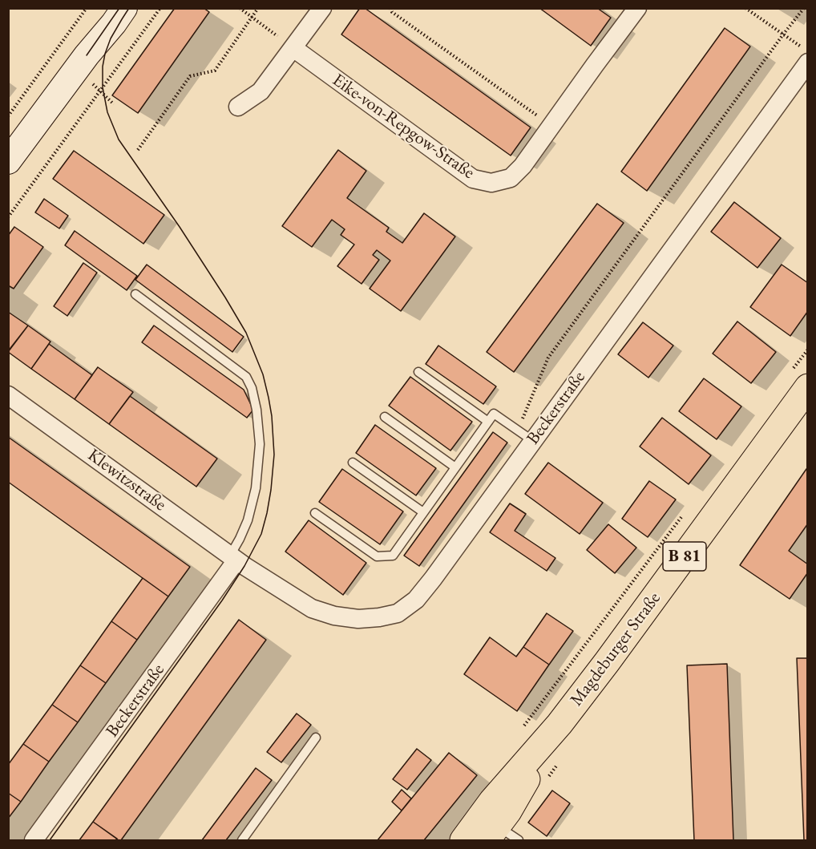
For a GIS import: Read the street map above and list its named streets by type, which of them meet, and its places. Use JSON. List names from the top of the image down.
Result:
{
  "streets": {
    "main road": ["B 81", "Magdeburger Straße"],
    "street": ["Eike-von-Repgow-Straße", "Beckerstraße", "Klewitzstraße"]
  },
  "crossings": [
    ["Beckerstraße", "Klewitzstraße"]
  ]
}
